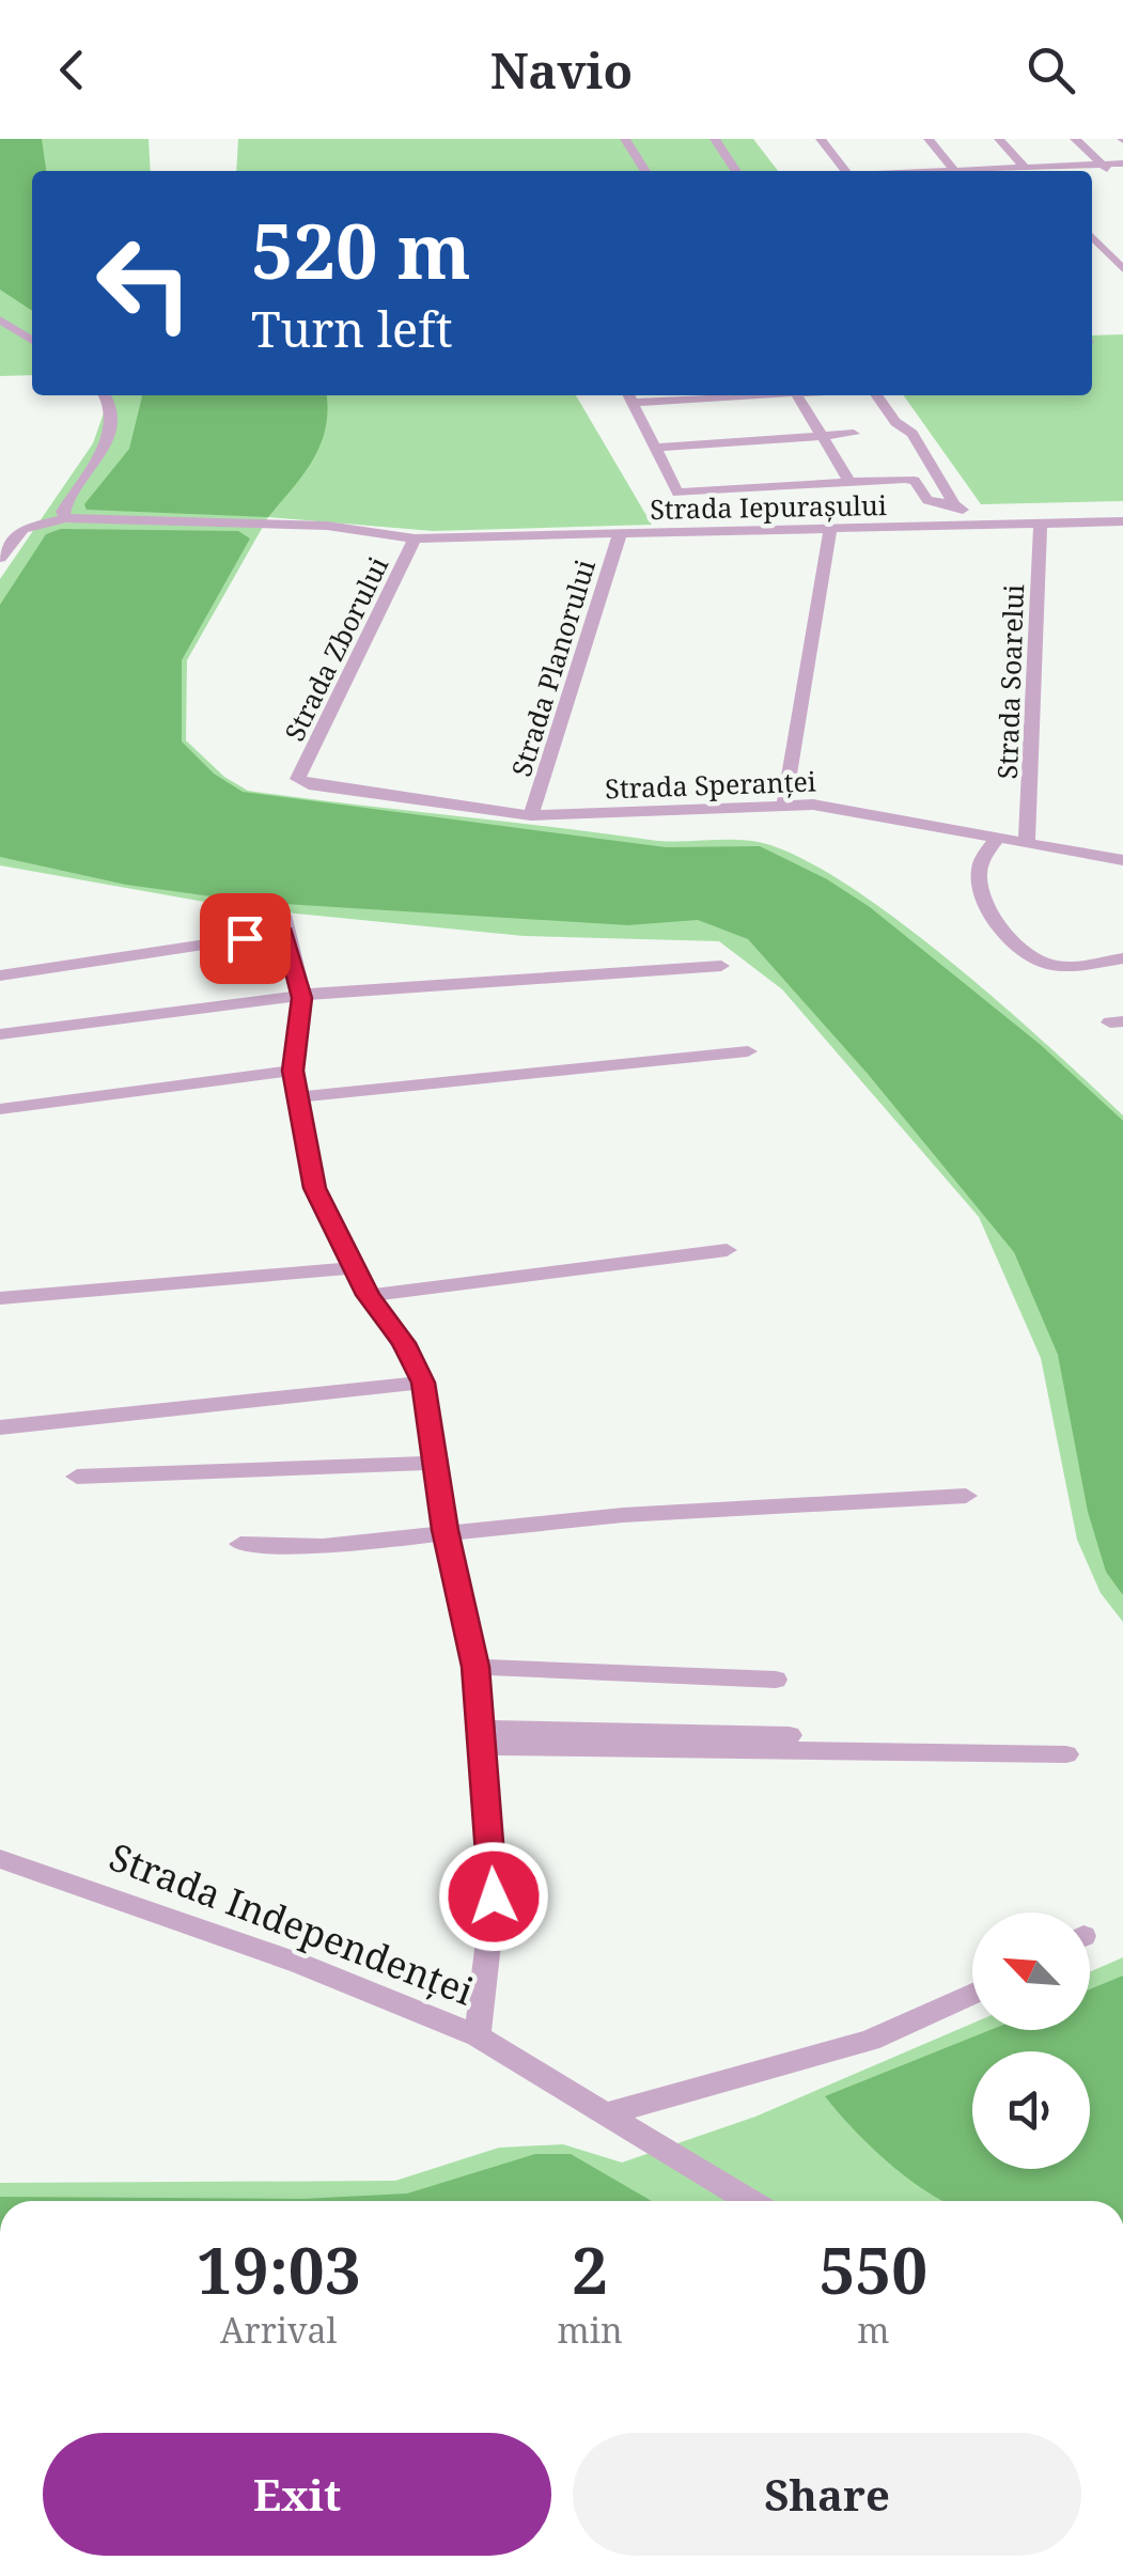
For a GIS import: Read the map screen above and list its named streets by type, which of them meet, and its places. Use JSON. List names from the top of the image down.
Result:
{
  "streets": {
    "street": [
      "Strada Iepurașului",
      "Strada Zborului",
      "Strada Planorului",
      "Strada Soarelui",
      "Strada Speranței",
      "Strada Independenței"
    ]
  },
  "crossings": [
    ["Strada Iepurașului", "Strada Zborului"],
    ["Strada Iepurașului", "Strada Planorului"],
    ["Strada Iepurașului", "Strada Soarelui"],
    ["Strada Zborului", "Strada Speranței"],
    ["Strada Planorului", "Strada Speranței"],
    ["Strada Soarelui", "Strada Speranței"]
  ],
  "north": "top left",
  "page": {
    "header": "Navio",
    "turn": ["520 m", "Turn left"],
    "eta": [
      "19:03",
      "Arrival",
      "2",
      "min",
      "550",
      "m"
    ],
    "buttons": ["Exit", "Share"]
  }
}
